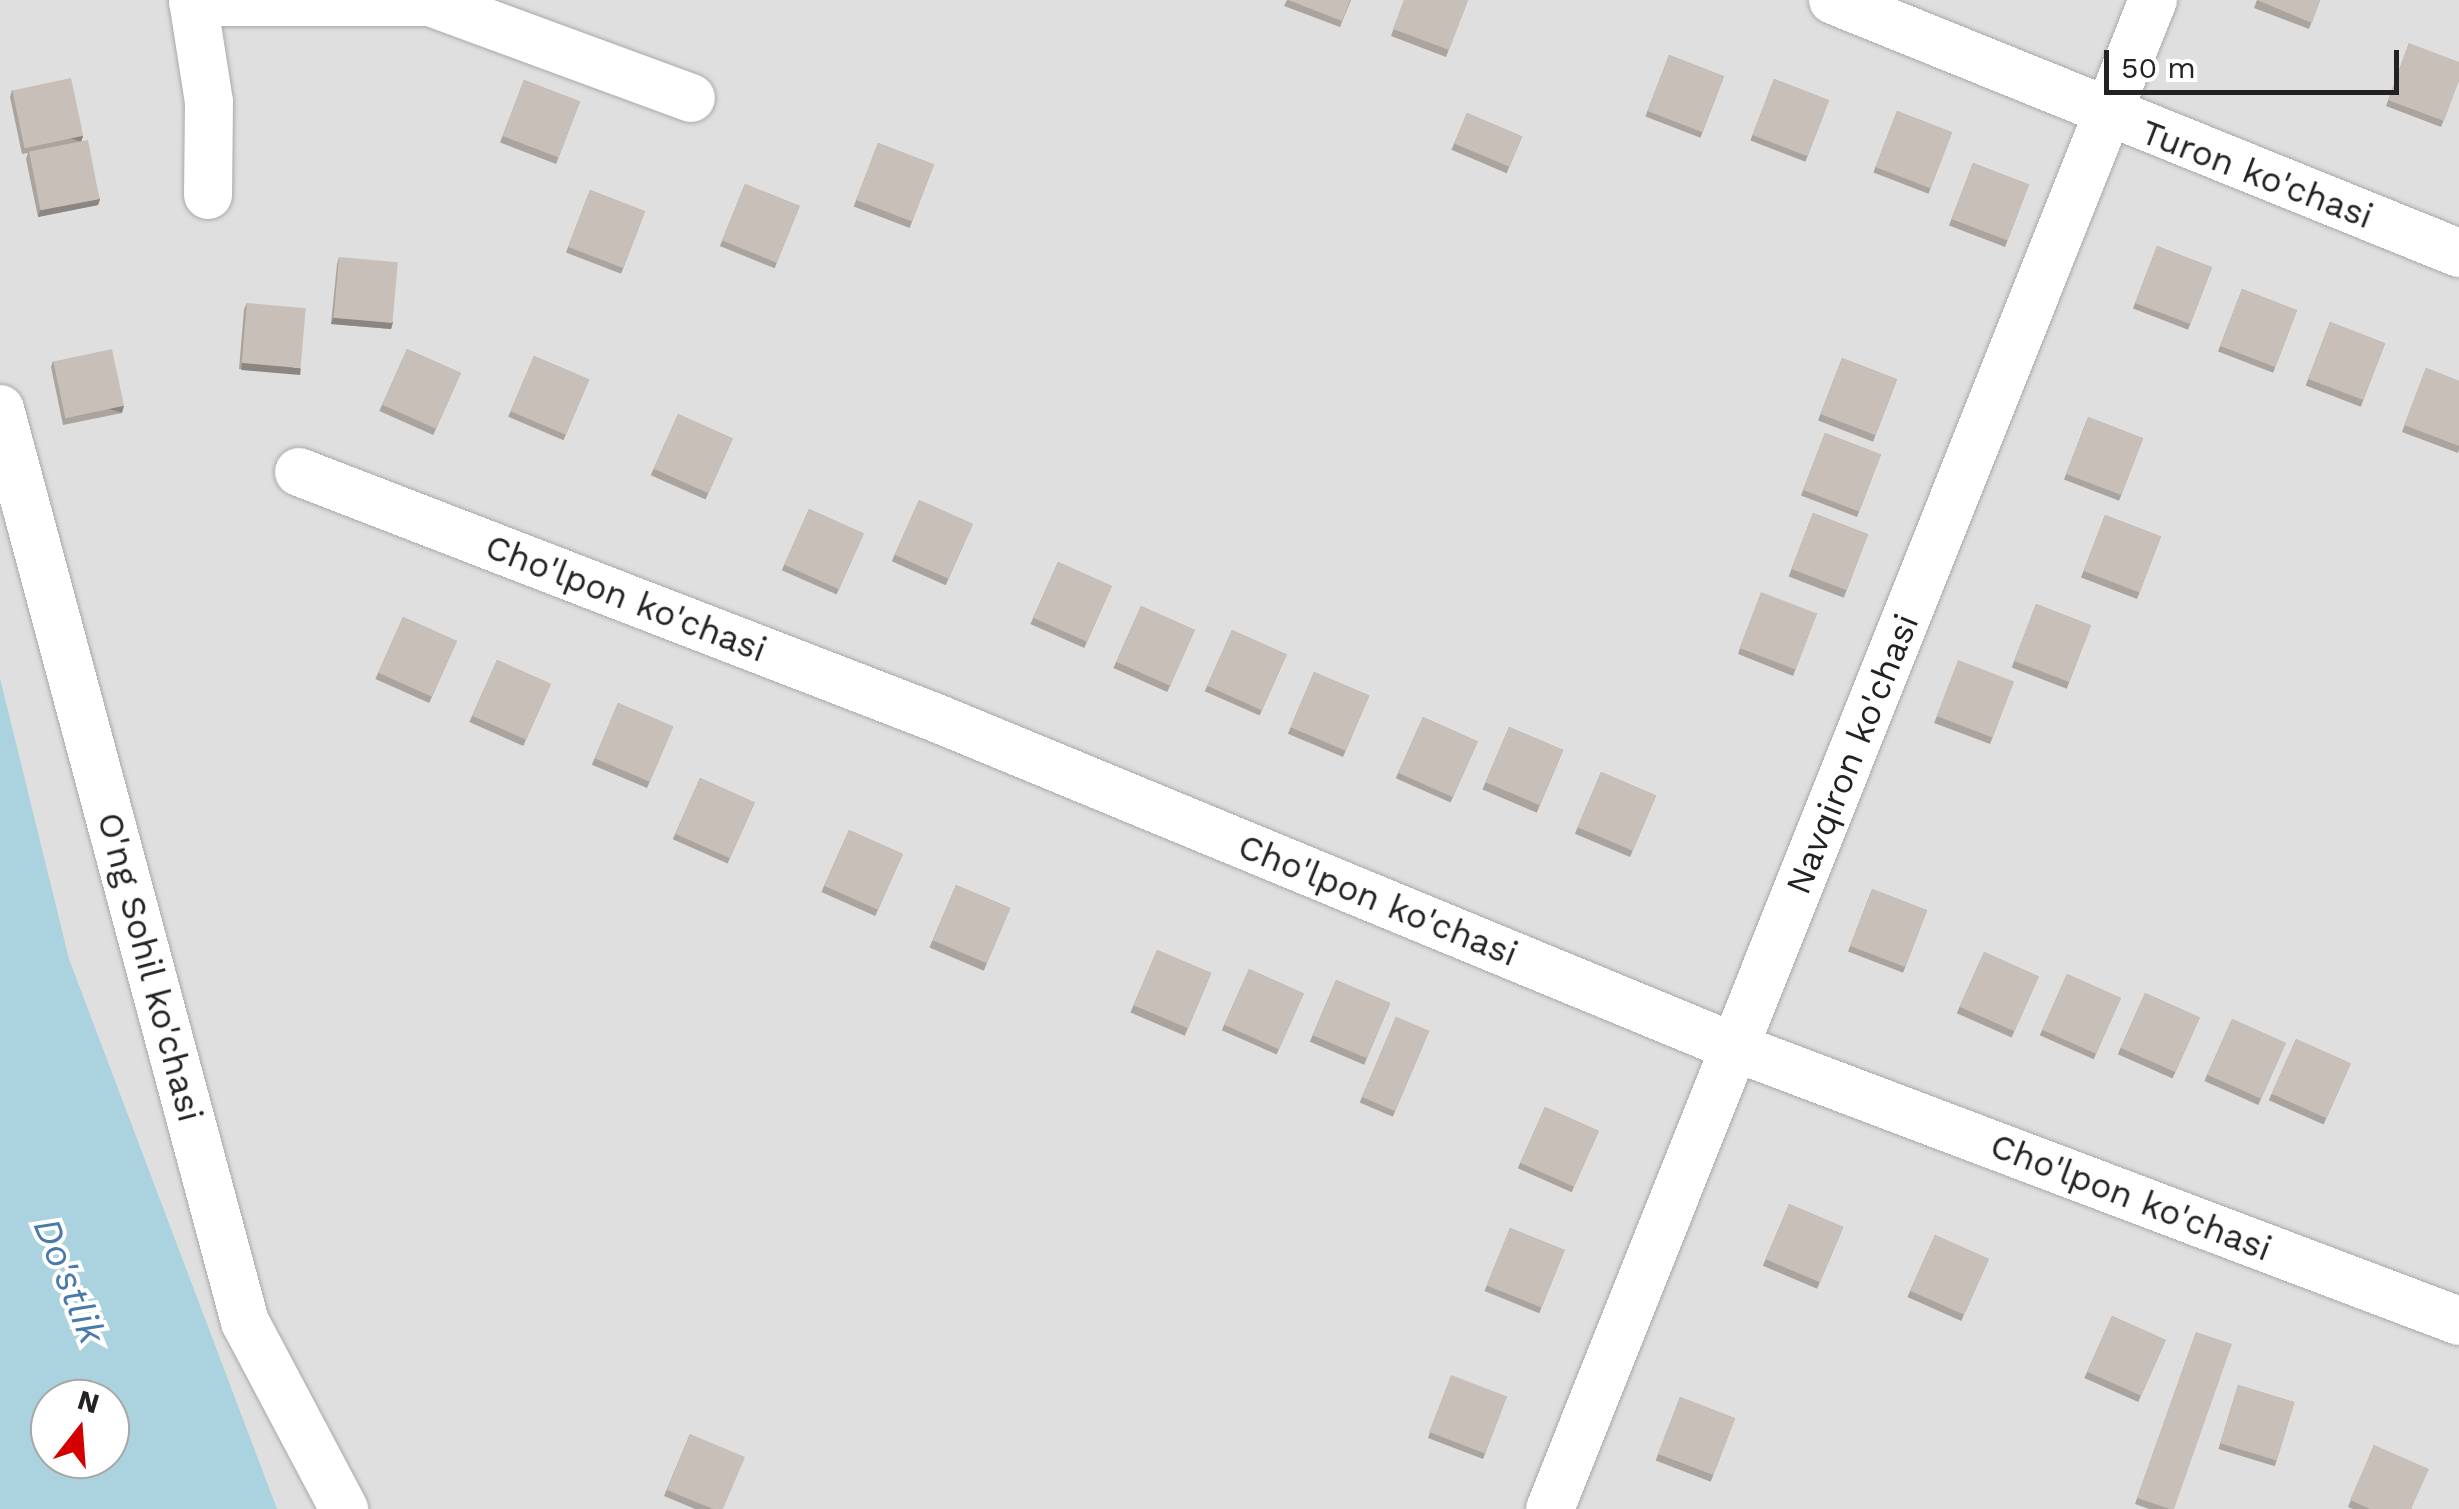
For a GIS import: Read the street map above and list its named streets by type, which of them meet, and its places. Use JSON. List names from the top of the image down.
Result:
{
  "streets": {
    "street": [
      "Turon ko'chasi",
      "Cho'lpon ko'chasi",
      "Navqiron ko'chasi",
      "O'ng Sohil ko'chasi"
    ]
  },
  "crossings": [
    ["Turon ko'chasi", "Navqiron ko'chasi"],
    ["Cho'lpon ko'chasi", "Navqiron ko'chasi"]
  ],
  "water": ["Do'stlik"],
  "scale_bar": "50 m",
  "north": "top"
}
